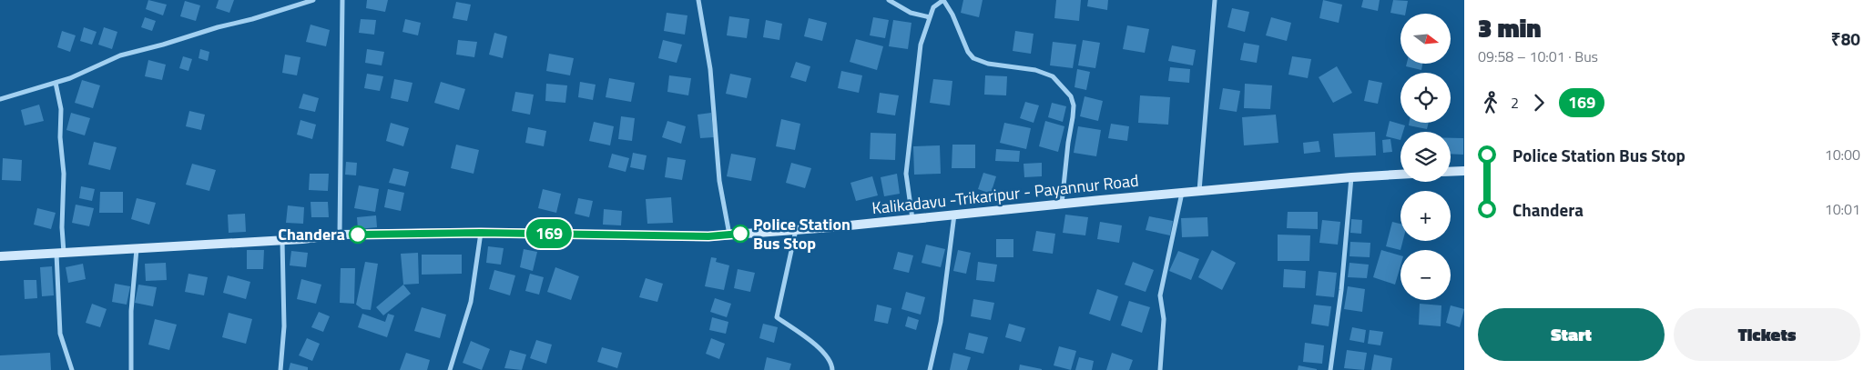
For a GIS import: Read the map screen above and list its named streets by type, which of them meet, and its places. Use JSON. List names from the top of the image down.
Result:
{
  "streets": {
    "main road": ["Kalikadavu -Trikaripur - Payannur Road"]
  },
  "places": ["Police Station Bus Stop", "Chandera"],
  "lines": ["bus line 169"],
  "north": "right",
  "page": {
    "on_map": "169",
    "heading": ["3 min", "09:58 – 10:01 · Bus", "₹80"],
    "map_buttons": ["+", "−"],
    "legs": ["2", "169"],
    "list": [
      {
        "name": "Police Station Bus Stop",
        "value": "10:00"
      },
      {
        "name": "Chandera",
        "value": "10:01"
      }
    ],
    "buttons": ["Start", "Tickets"]
  }
}
